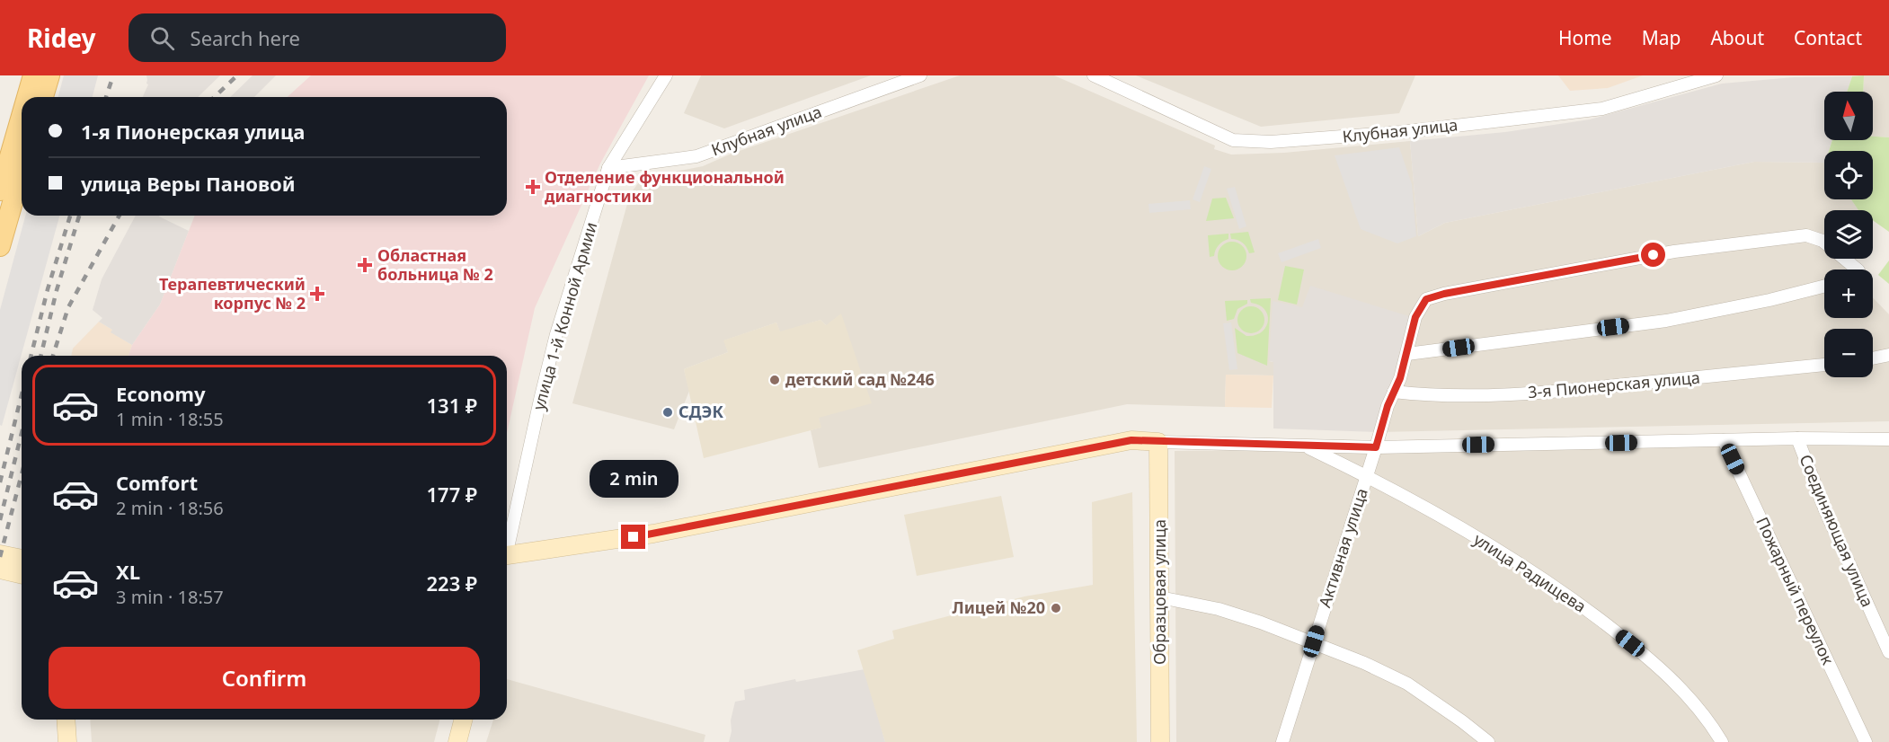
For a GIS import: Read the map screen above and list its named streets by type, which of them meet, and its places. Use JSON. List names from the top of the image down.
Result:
{
  "streets": {
    "street": [
      "Клубная улица",
      "улица 1-й Конной Армии",
      "3-я Пионерская улица",
      "Соединяющая улица",
      "Активная улица",
      "улица Радищева",
      "Пожарный переулок",
      "Образцовая улица"
    ]
  },
  "crossings": [
    ["Клубная улица", "улица 1-й Конной Армии"],
    ["3-я Пионерская улица", "Активная улица"],
    ["Активная улица", "улица Радищева"]
  ],
  "places": {
    "health": ["Отделение функциональной диагностики", "Областная больница № 2", "Терапевтический корпус № 2"],
    "other": ["детский сад №246", "СДЭК", "Лицей №20"]
  },
  "north": "top",
  "page": {
    "header": "Ridey",
    "search": "Search here",
    "nav": [
      "Home",
      "Map",
      "About",
      "Contact"
    ],
    "map_buttons": ["+", "−"],
    "banner": ["1-я Пионерская улица", "улица Веры Пановой"],
    "list": [
      {
        "name": "Economy",
        "note": "1 min · 18:55",
        "value": "131 ₽"
      },
      {
        "name": "Comfort",
        "note": "2 min · 18:56",
        "value": "177 ₽"
      },
      {
        "name": "XL",
        "note": "3 min · 18:57",
        "value": "223 ₽"
      }
    ],
    "bubble": "2 min",
    "buttons": "Confirm"
  }
}
